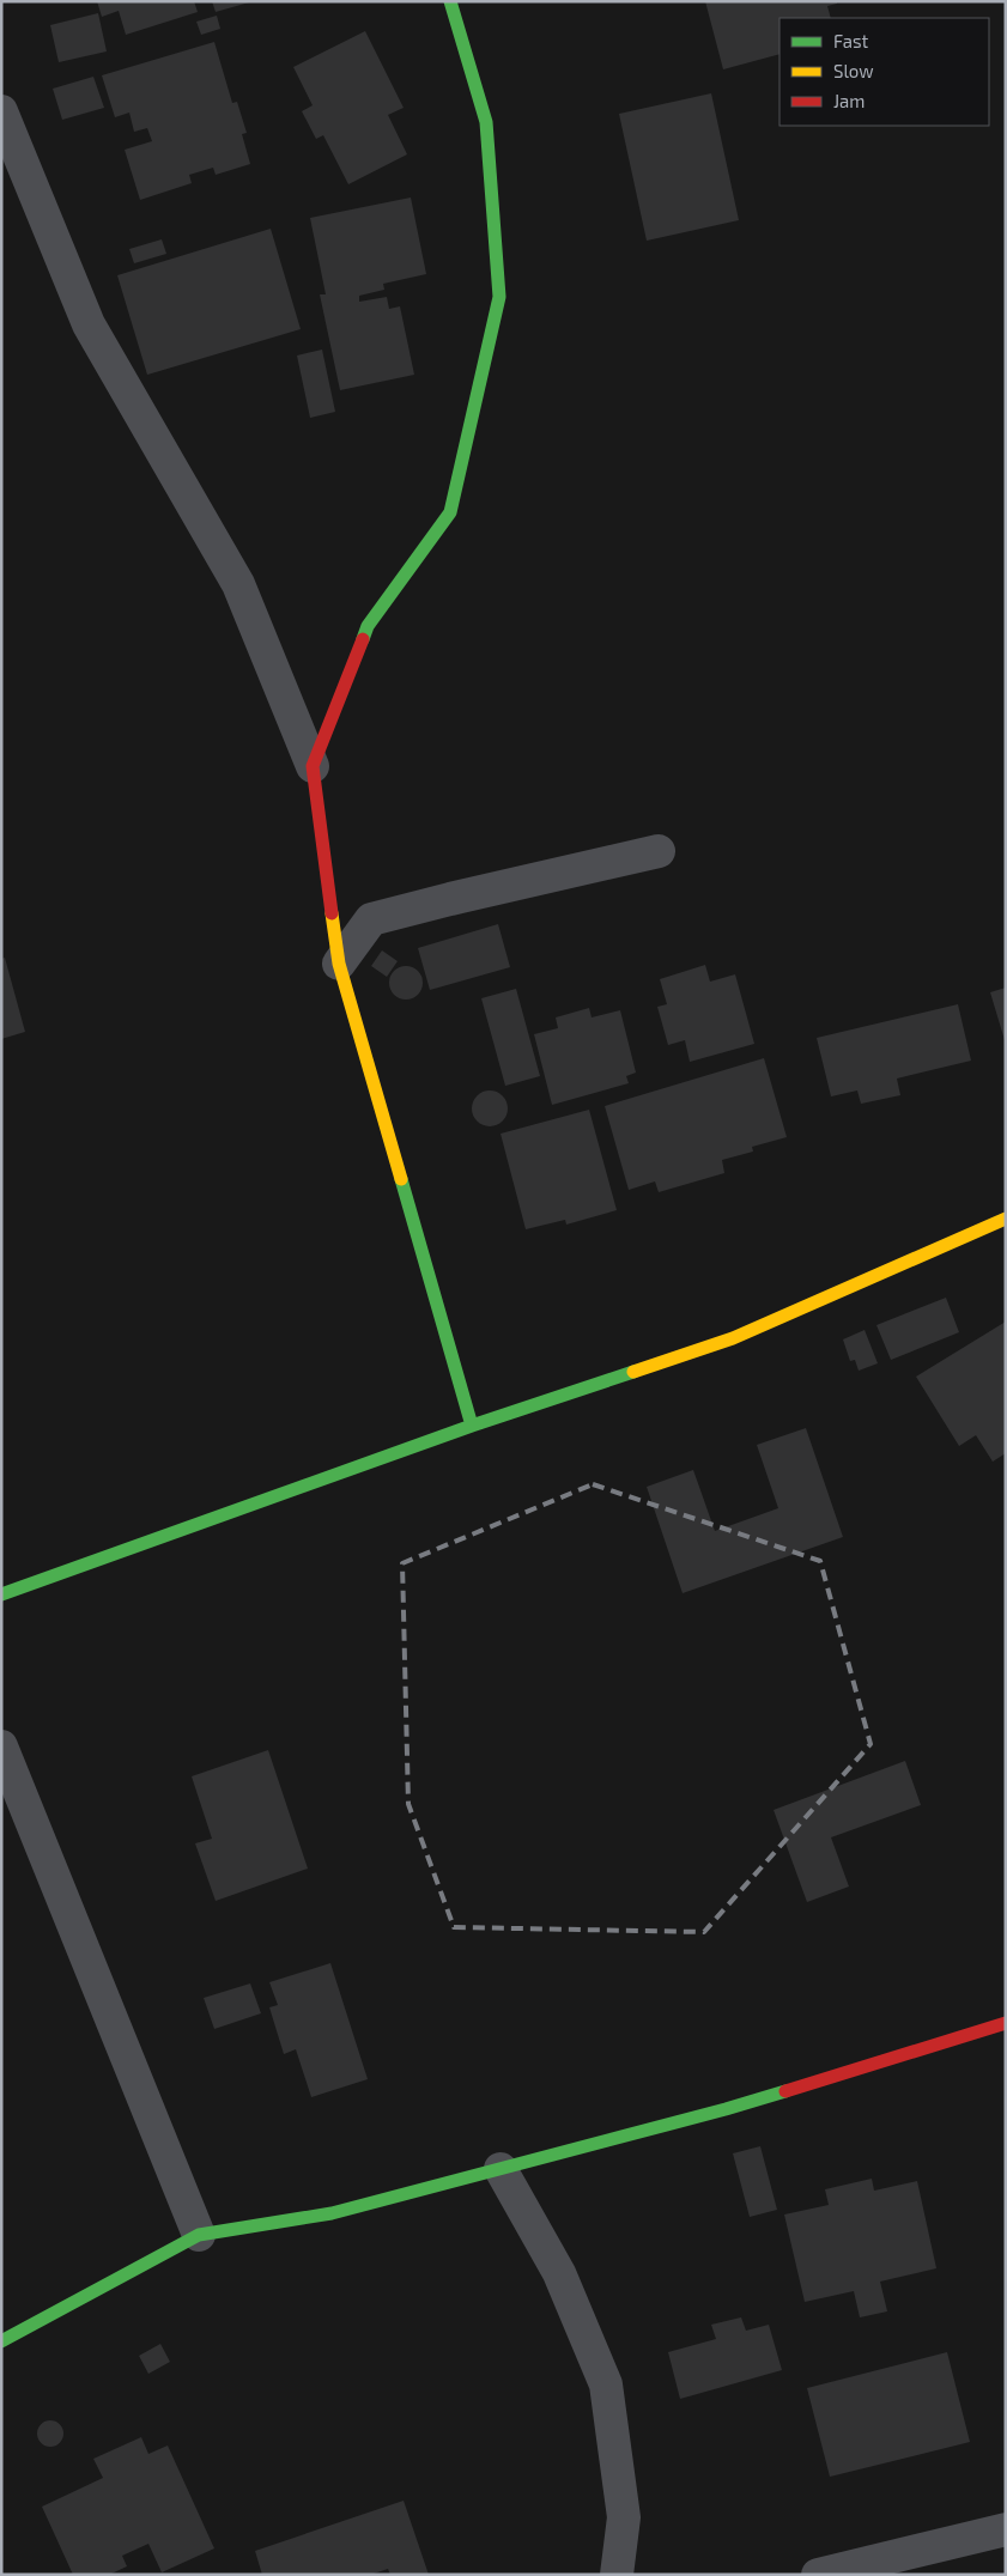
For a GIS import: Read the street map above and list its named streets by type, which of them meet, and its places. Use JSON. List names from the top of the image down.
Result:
{
  "legend": ["Fast", "Slow", "Jam"]
}
